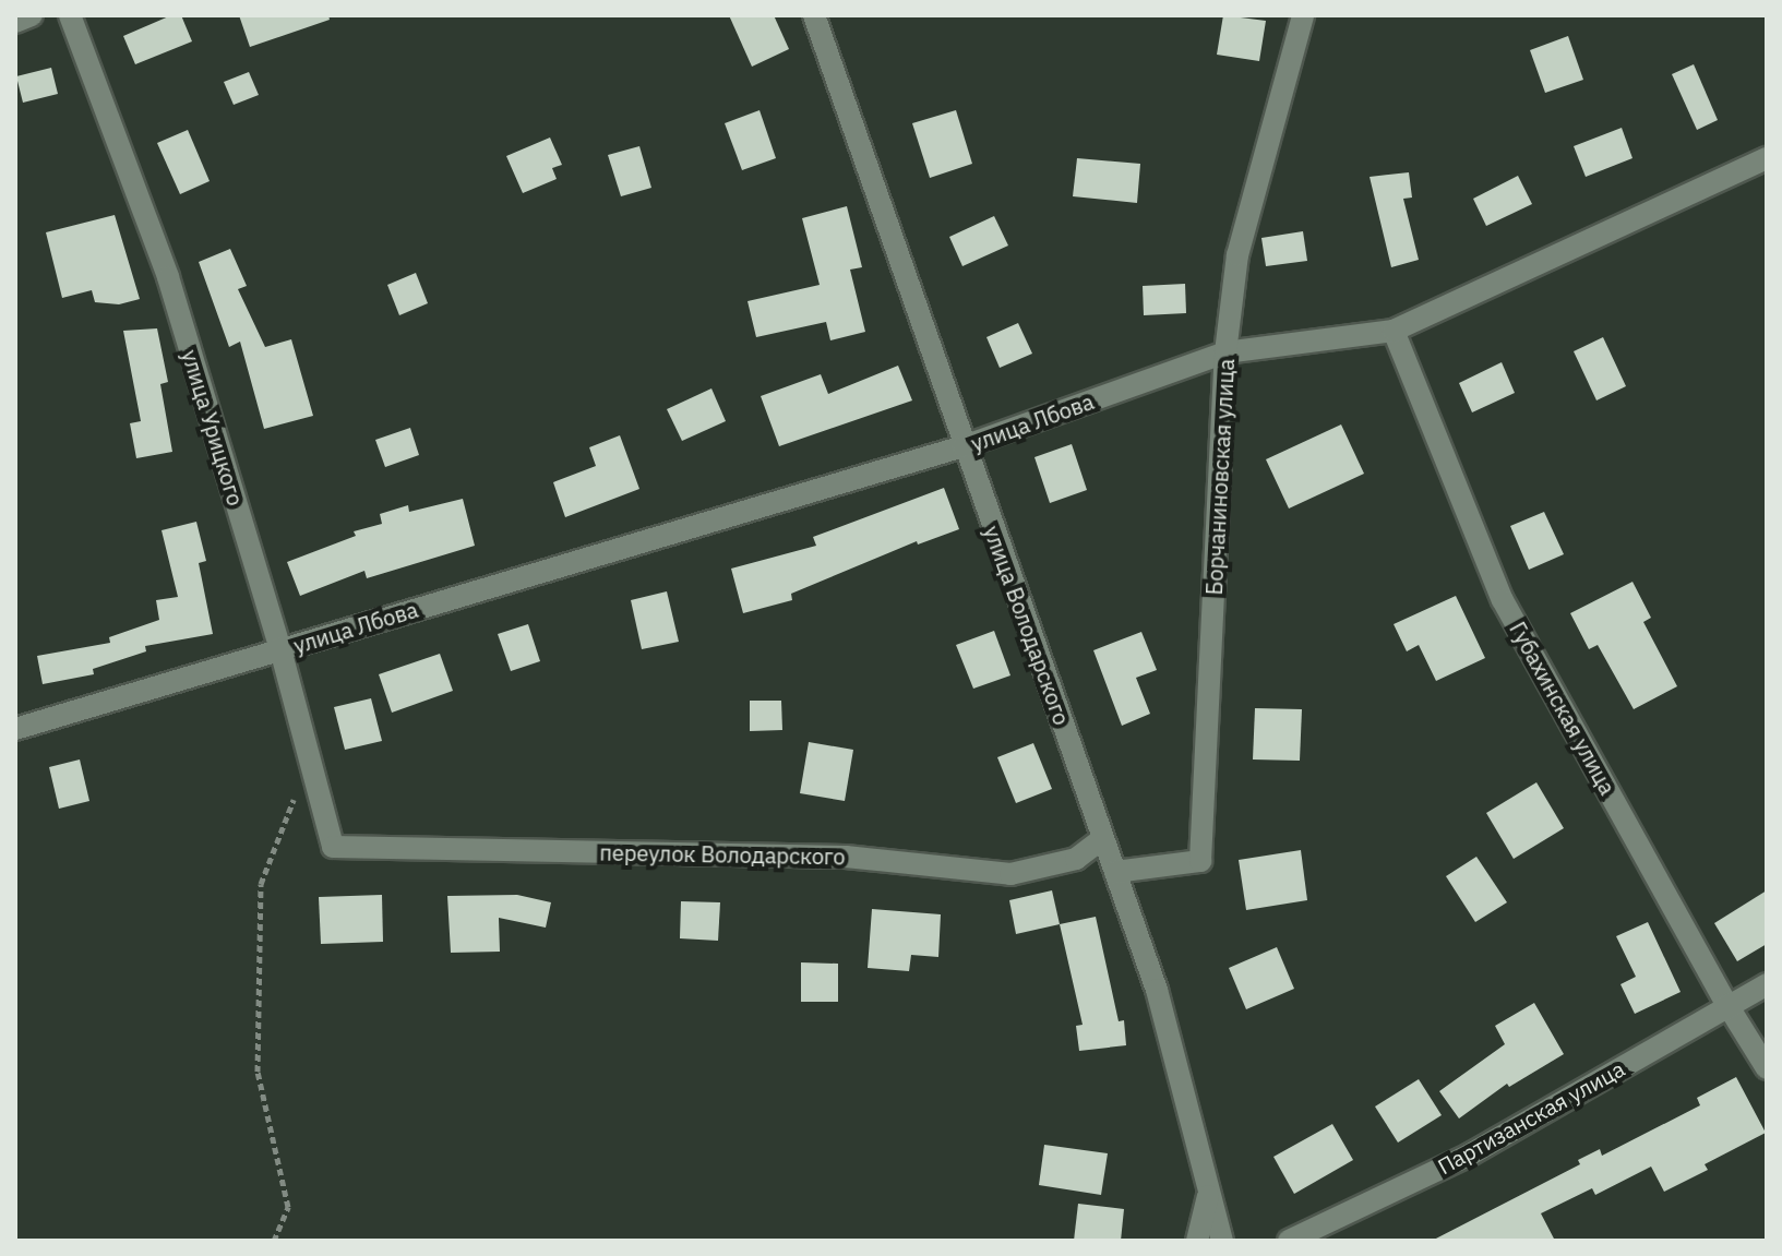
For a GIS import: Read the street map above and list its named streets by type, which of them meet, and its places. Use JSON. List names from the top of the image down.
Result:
{
  "streets": {
    "street": [
      "улица Лбова",
      "улица Урицкого",
      "Борчаниновская улица",
      "улица Володарского",
      "Губахинская улица",
      "переулок Володарского",
      "Партизанская улица"
    ]
  },
  "crossings": [
    ["улица Лбова", "улица Урицкого"],
    ["улица Лбова", "Борчаниновская улица"],
    ["улица Лбова", "улица Володарского"],
    ["улица Лбова", "Губахинская улица"],
    ["улица Урицкого", "переулок Володарского"],
    ["Борчаниновская улица", "улица Володарского"],
    ["улица Володарского", "переулок Володарского"],
    ["Губахинская улица", "Партизанская улица"]
  ]
}
